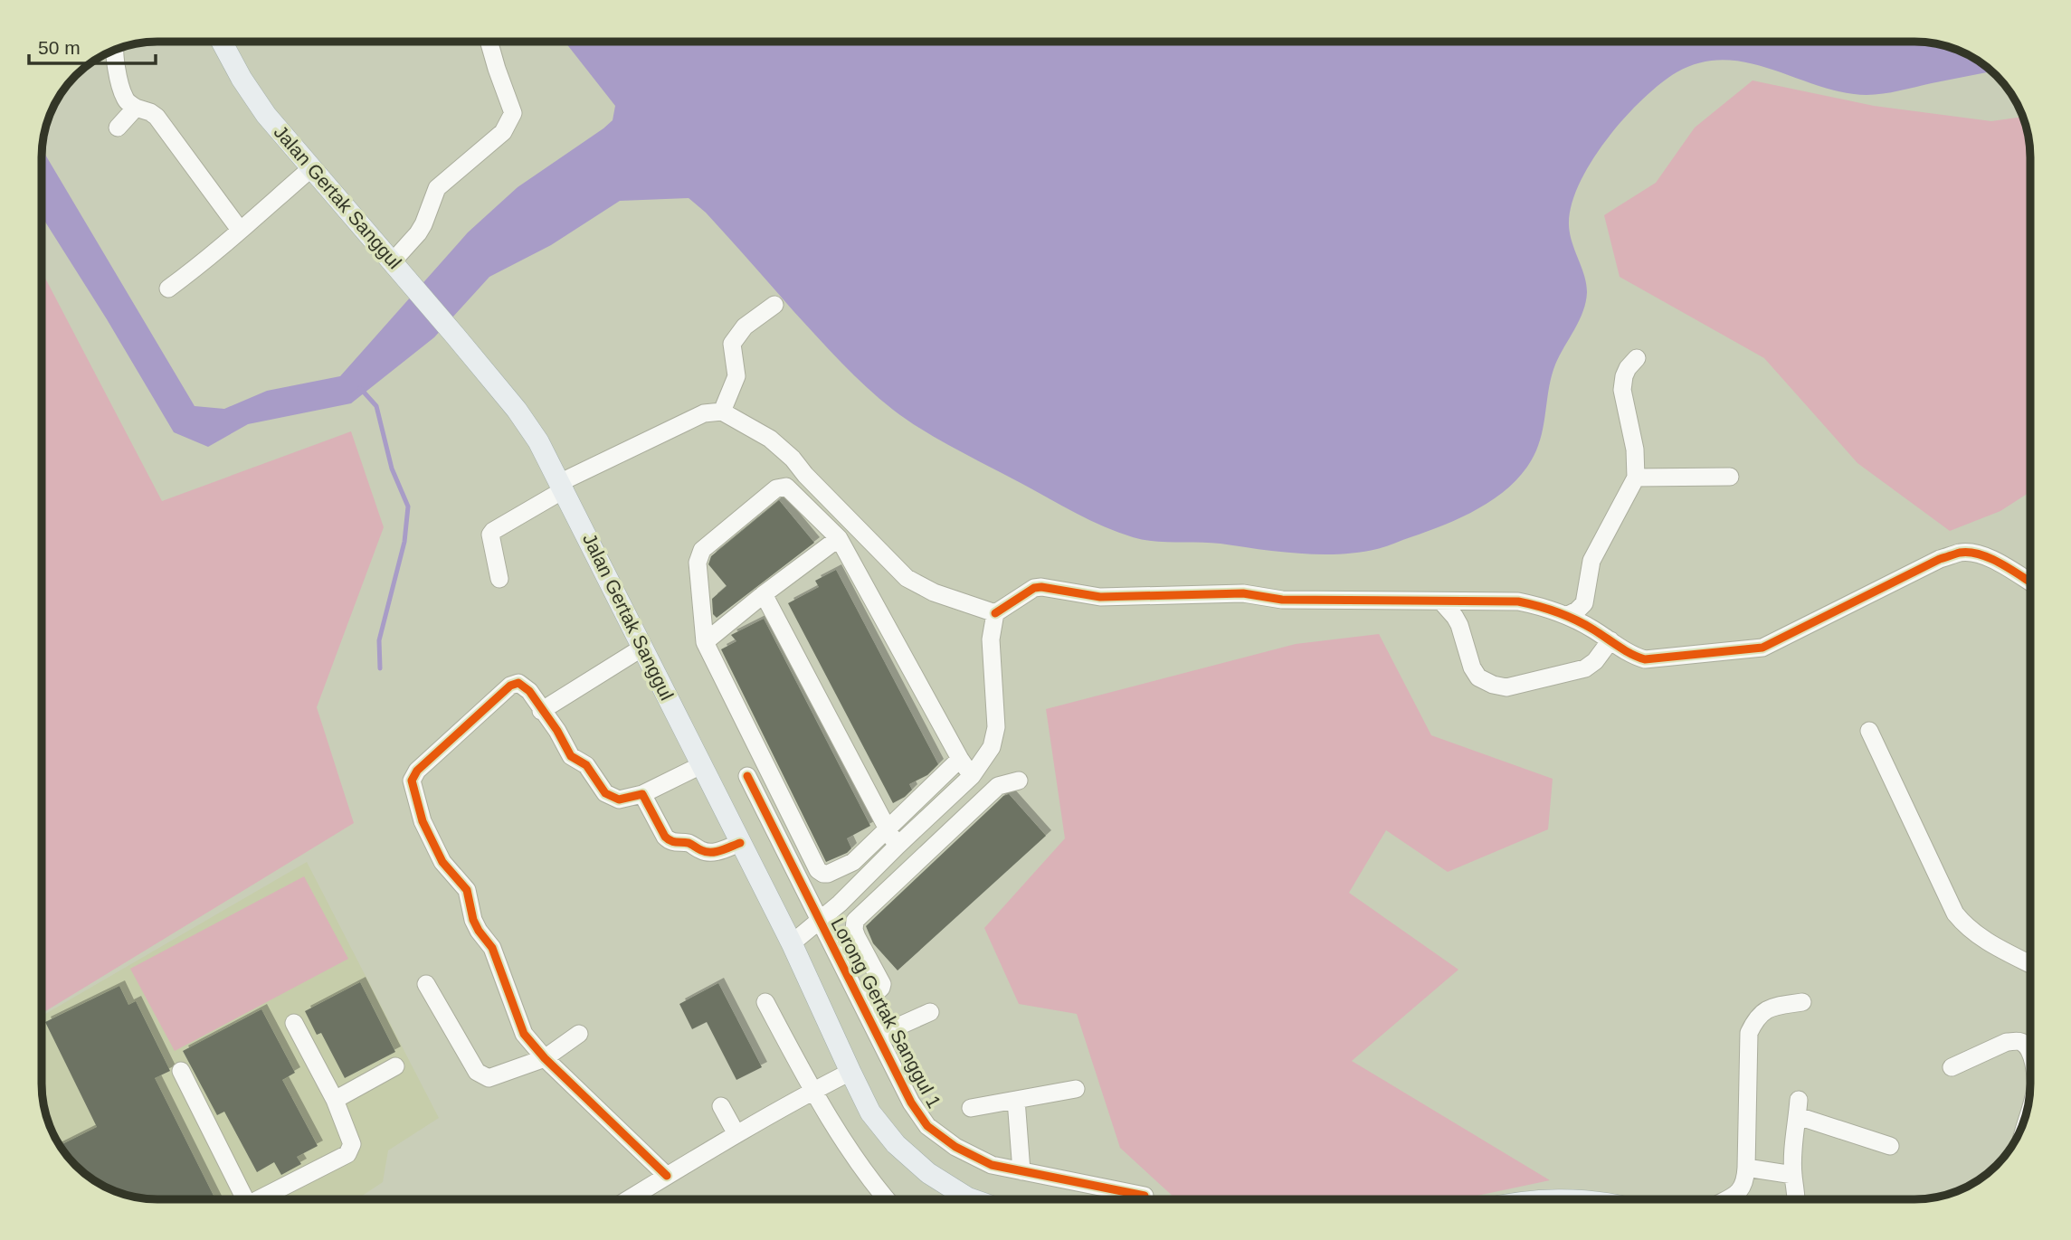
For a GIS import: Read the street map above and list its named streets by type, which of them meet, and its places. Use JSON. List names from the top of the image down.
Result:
{
  "streets": {
    "main road": ["Jalan Gertak Sanggul"],
    "street": ["Lorong Gertak Sanggul 1"]
  },
  "scale_bar": "50 m"
}
